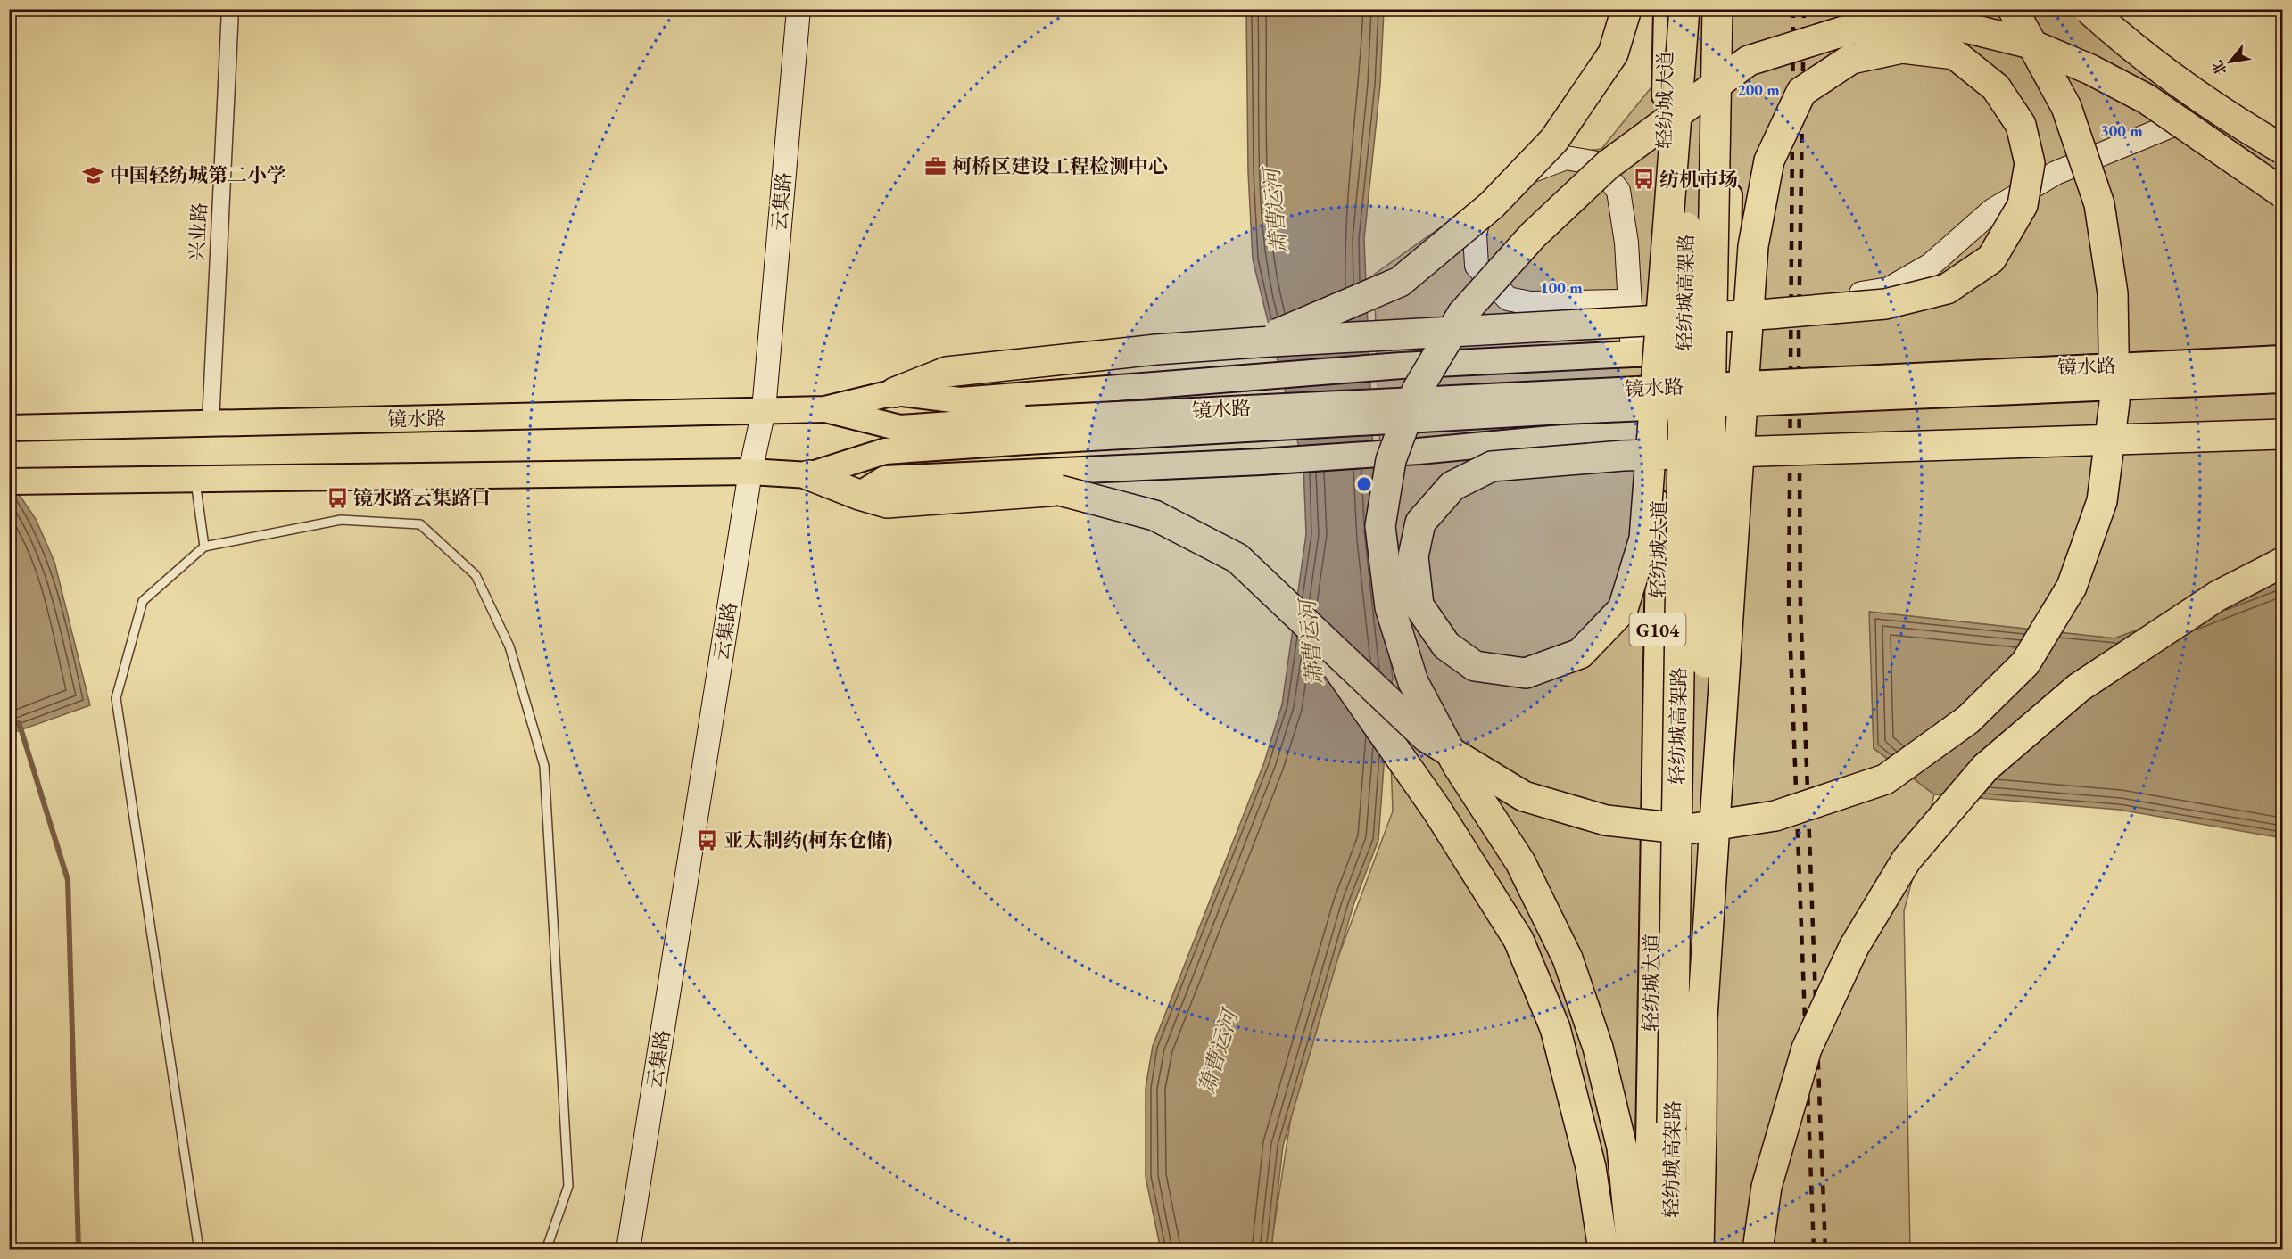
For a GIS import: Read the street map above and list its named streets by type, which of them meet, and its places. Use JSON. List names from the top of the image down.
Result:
{
  "streets": {
    "highway": ["轻纺城高架路"],
    "main road": ["轻纺城大道", "镜水路", "G104"],
    "street": ["云集路", "兴业路"]
  },
  "crossings": [
    ["云集路", "镜水路"],
    ["兴业路", "镜水路"]
  ],
  "water": ["萧曹运河"],
  "places": {
    "office": ["柯桥区建设工程检测中心"],
    "school or university": ["中国轻纺城第二小学"],
    "bus stop": ["纺机市场", "镜水路云集路口", "亚太制药(柯东仓储)"]
  },
  "north": "bottom left",
  "rings": ["200 m", "300 m", "100 m"]
}
